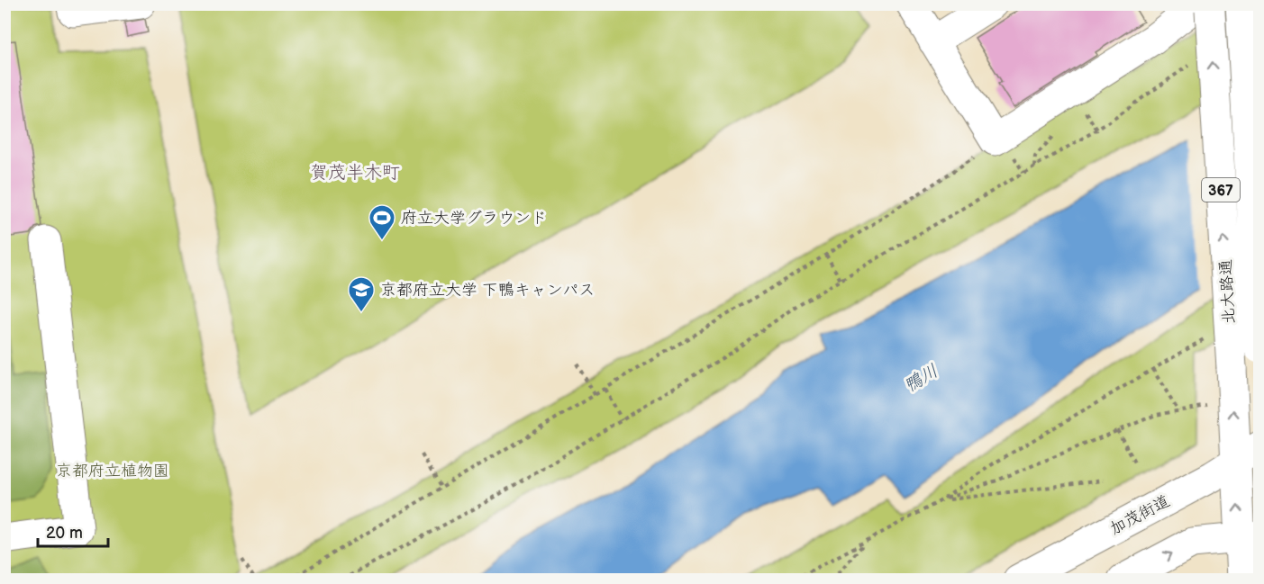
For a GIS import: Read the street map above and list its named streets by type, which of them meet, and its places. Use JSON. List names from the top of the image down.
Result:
{
  "streets": {
    "main road": ["367", "北大路通", "加茂街道"]
  },
  "crossings": [
    ["北大路通", "加茂街道"]
  ],
  "districts": ["賀茂半木町"],
  "water": ["鴨川"],
  "parks": ["京都府立植物園"],
  "places": {
    "sports": ["府立大学グラウンド"],
    "school or university": ["京都府立大学 下鴨キャンパス"]
  },
  "scale_bar": "20 m"
}
